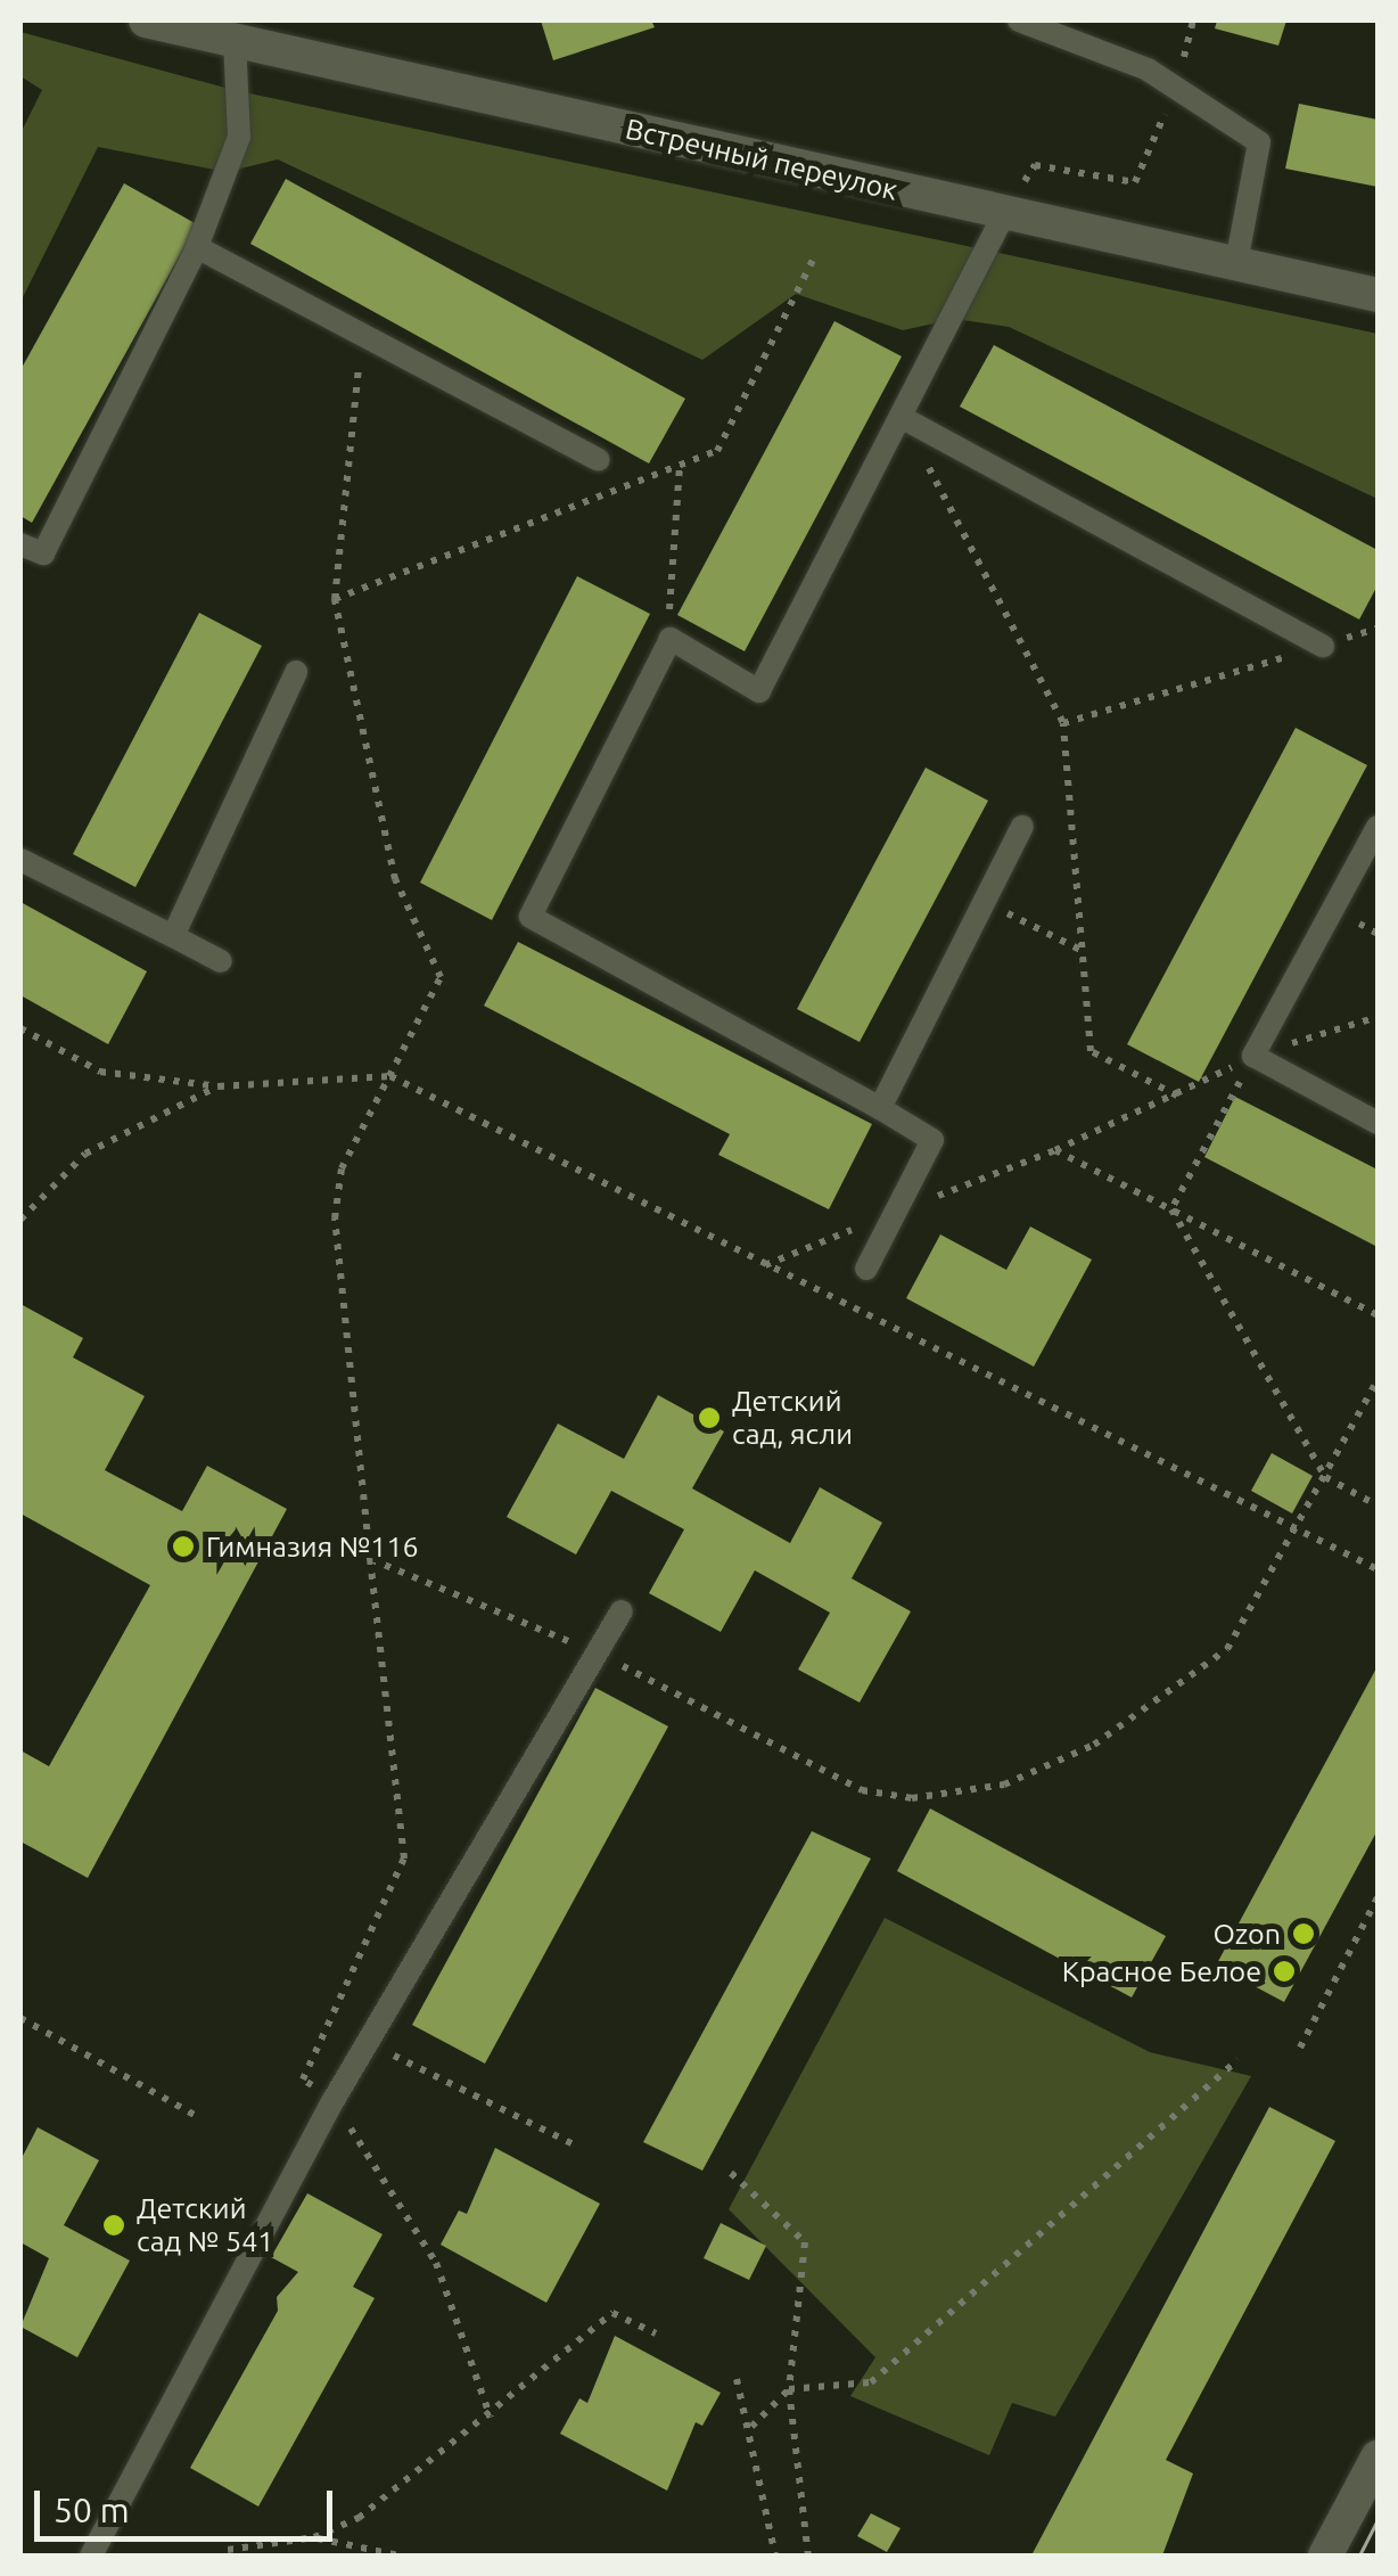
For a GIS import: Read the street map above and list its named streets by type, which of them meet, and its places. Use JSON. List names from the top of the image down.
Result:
{
  "streets": {
    "street": ["Встречный переулок"]
  },
  "places": [
    "Детский сад, ясли",
    "Гимназия №116",
    "Ozon",
    "Красное Белое",
    "Детский сад № 541"
  ],
  "scale_bar": "50 m"
}
